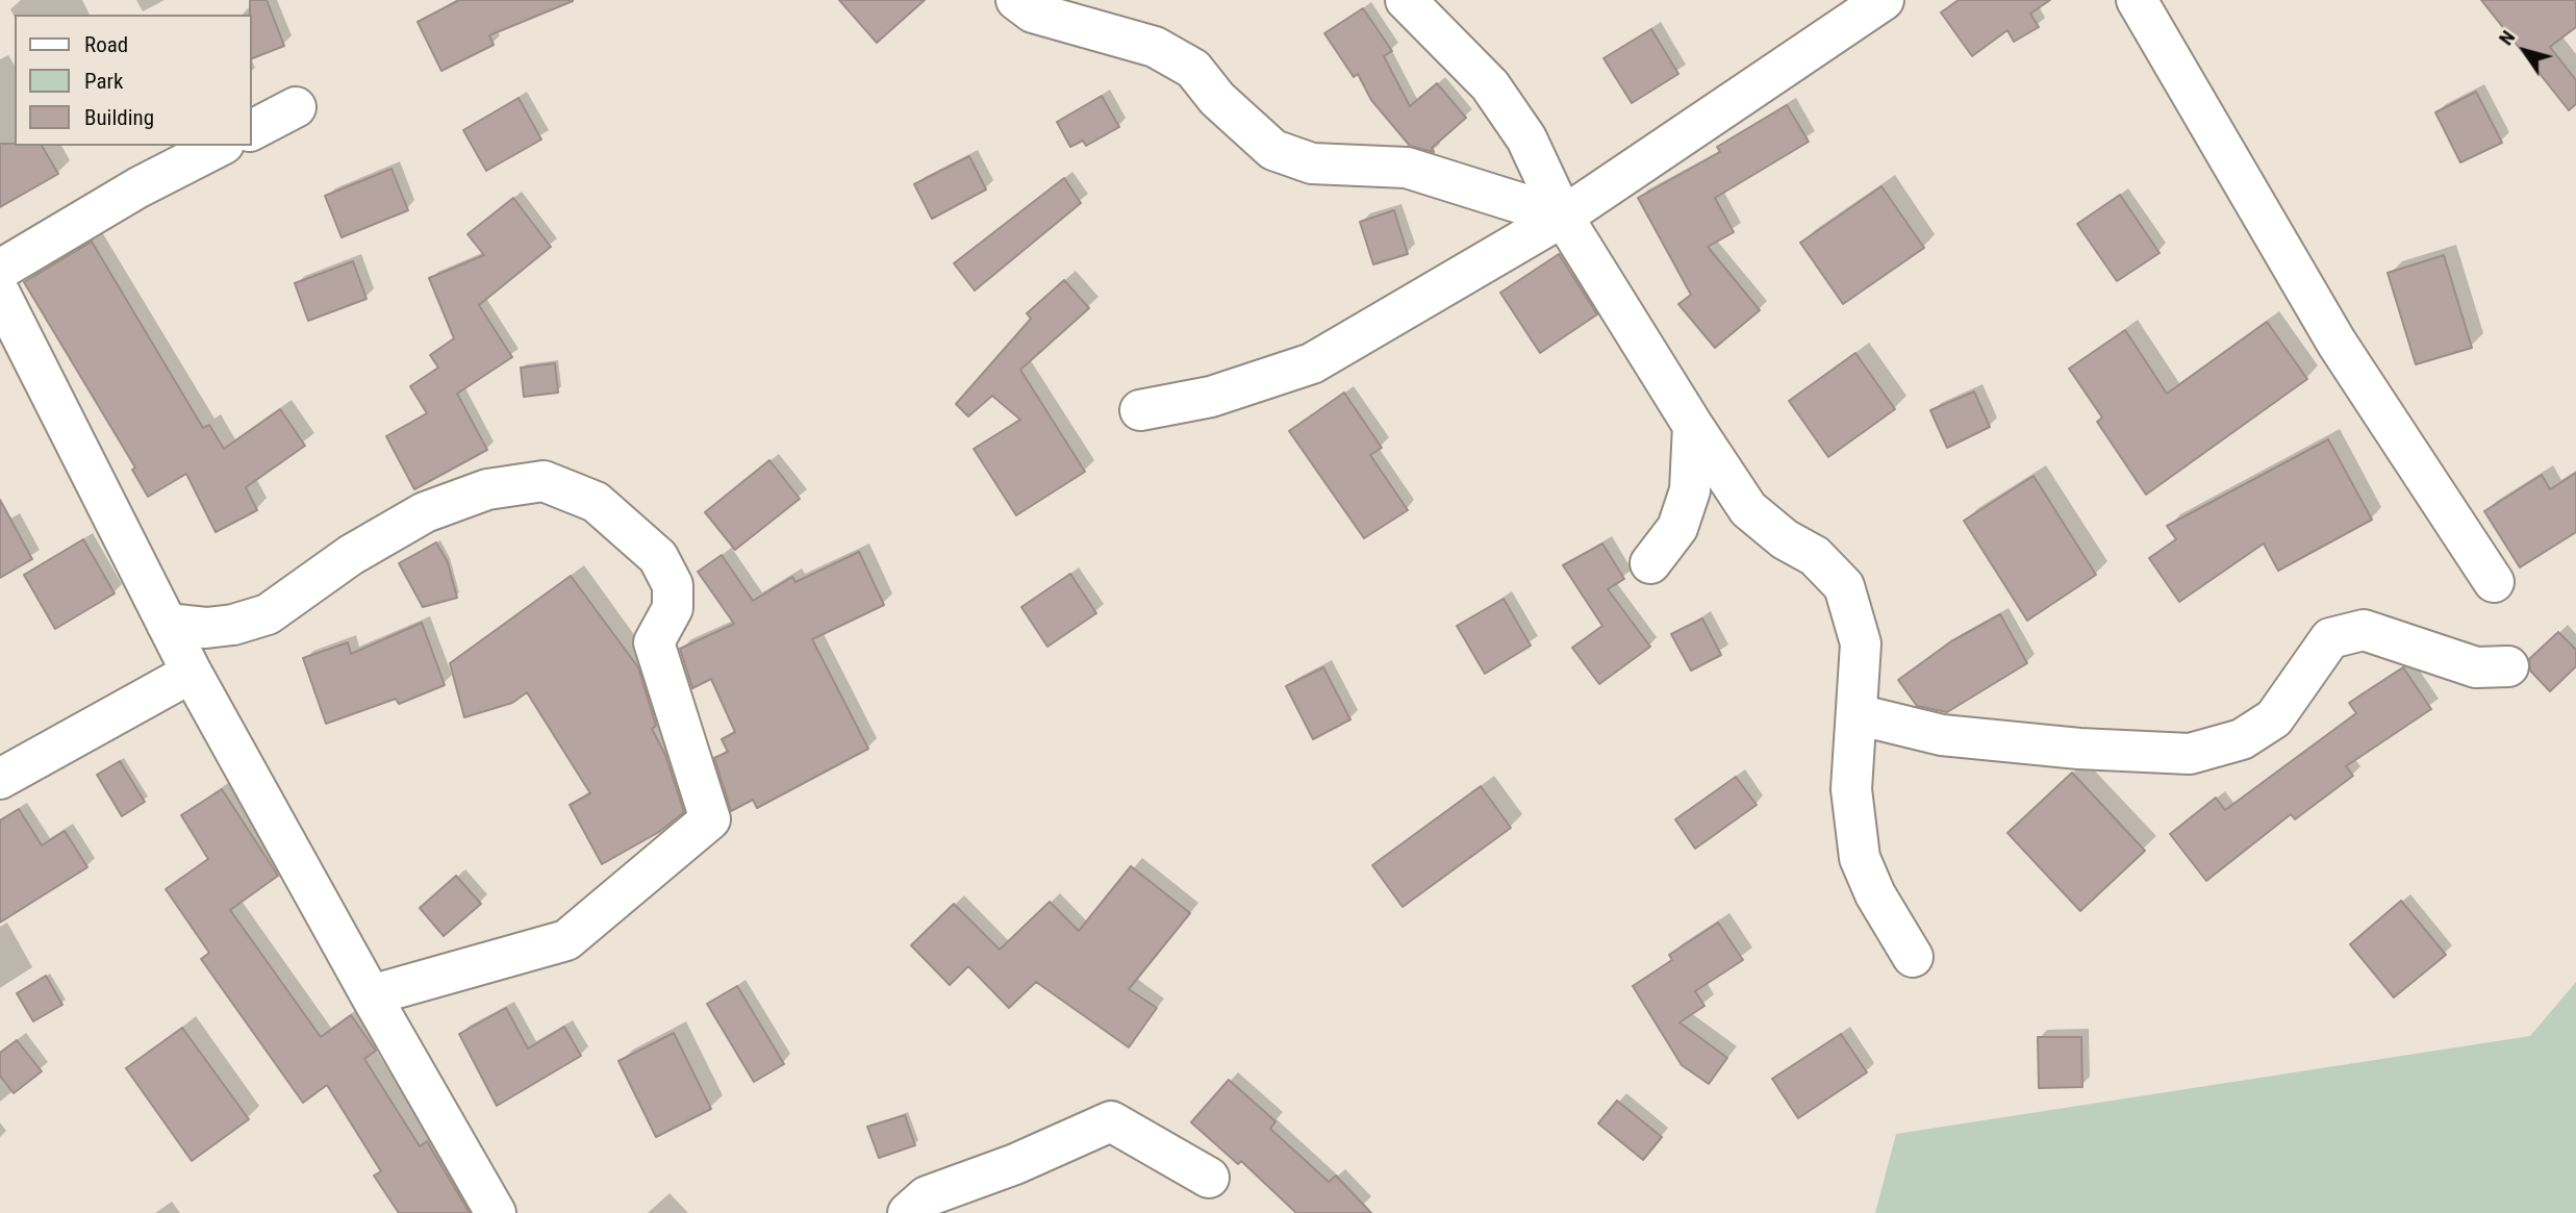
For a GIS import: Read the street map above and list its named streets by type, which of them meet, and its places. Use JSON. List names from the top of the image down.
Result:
{
  "legend": ["Road", "Park", "Building"],
  "north": "top left"
}
